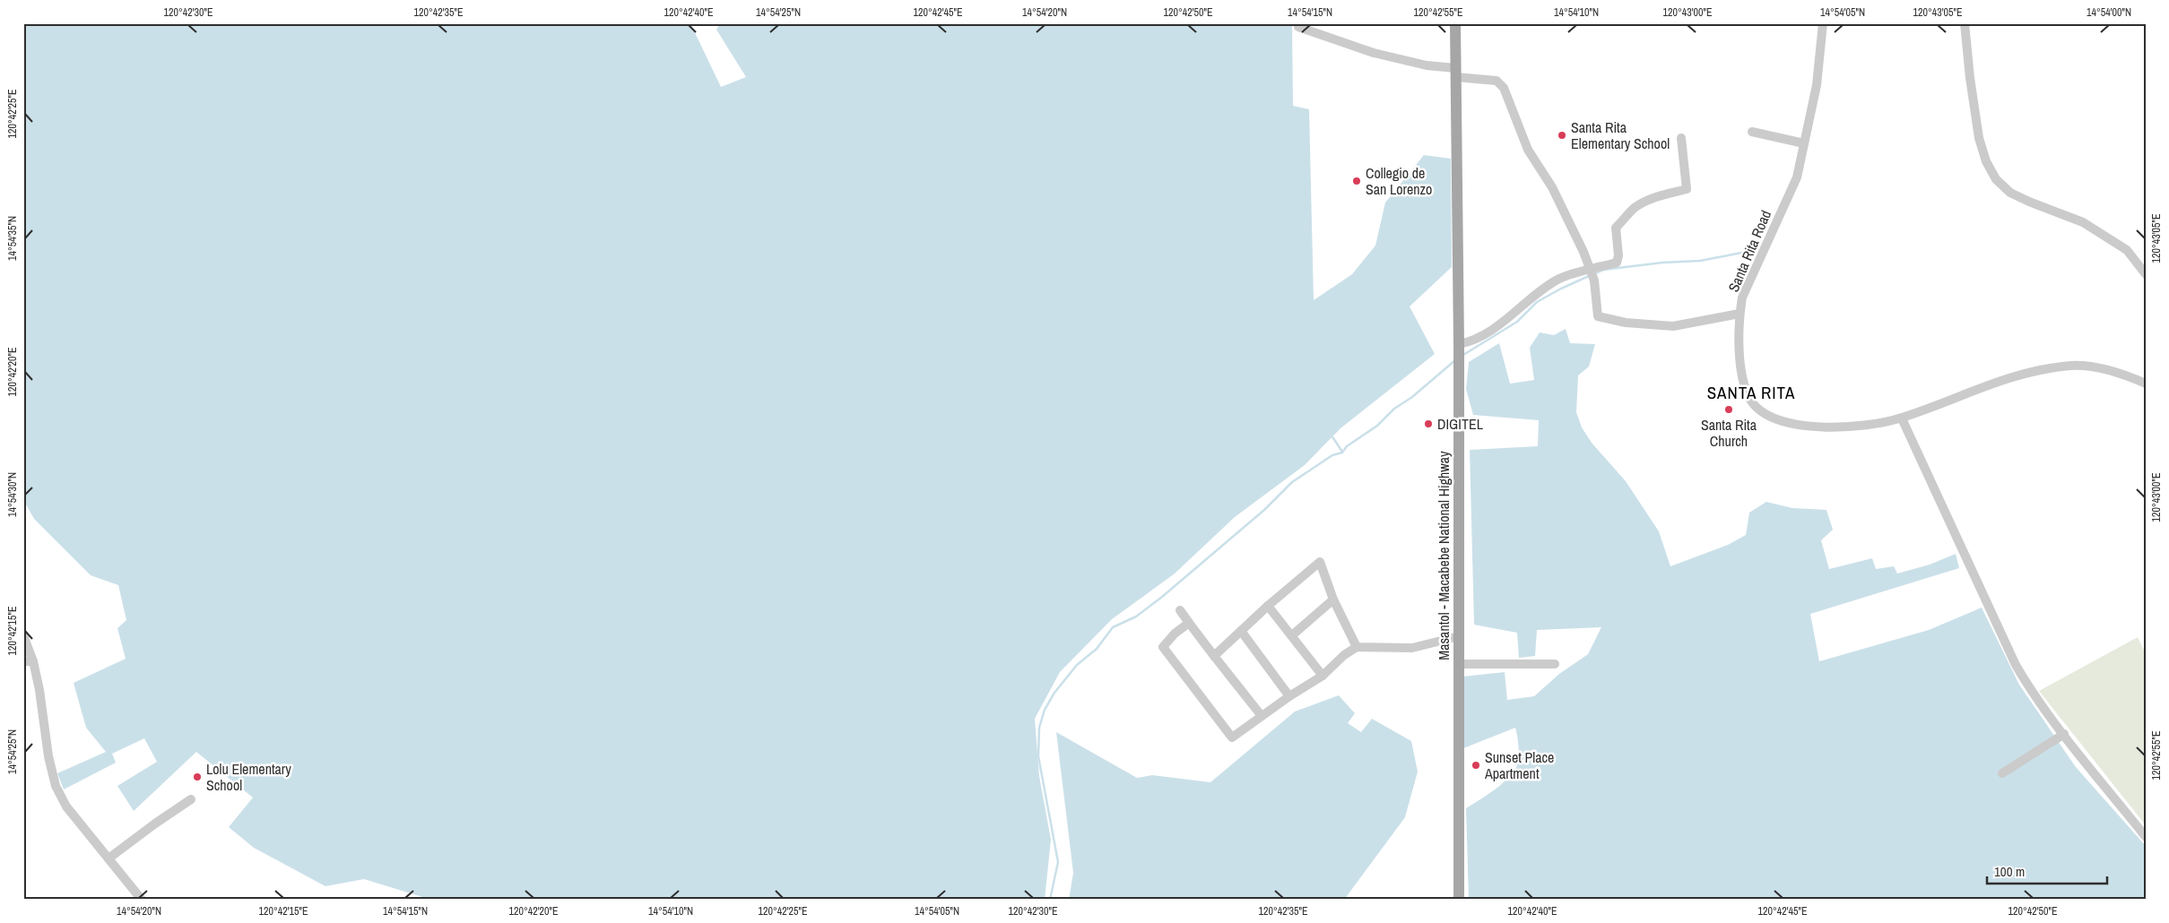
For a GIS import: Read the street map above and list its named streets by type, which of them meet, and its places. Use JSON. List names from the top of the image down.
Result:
{
  "streets": {
    "main road": ["Masantol - Macabebe National Highway"],
    "street": ["Santa Rita Road"]
  },
  "districts": ["SANTA RITA"],
  "places": [
    "Santa Rita Elementary School",
    "Collegio de San Lorenzo",
    "Santa Rita Church",
    "DIGITEL",
    "Sunset Place Apartment",
    "Lolu Elementary School"
  ],
  "scale_bar": "100 m",
  "coordinates": [
    "120°42'30\"E",
    "120°42'35\"E",
    "120°42'40\"E",
    "14°54'25\"N",
    "120°42'45\"E",
    "14°54'20\"N",
    "120°42'50\"E",
    "14°54'15\"N",
    "120°42'55\"E",
    "14°54'10\"N",
    "120°43'00\"E",
    "14°54'05\"N",
    "120°43'05\"E",
    "14°54'00\"N",
    "120°42'25\"E",
    "14°54'35\"N",
    "120°42'20\"E",
    "14°54'30\"N",
    "120°42'15\"E"
  ]
}
